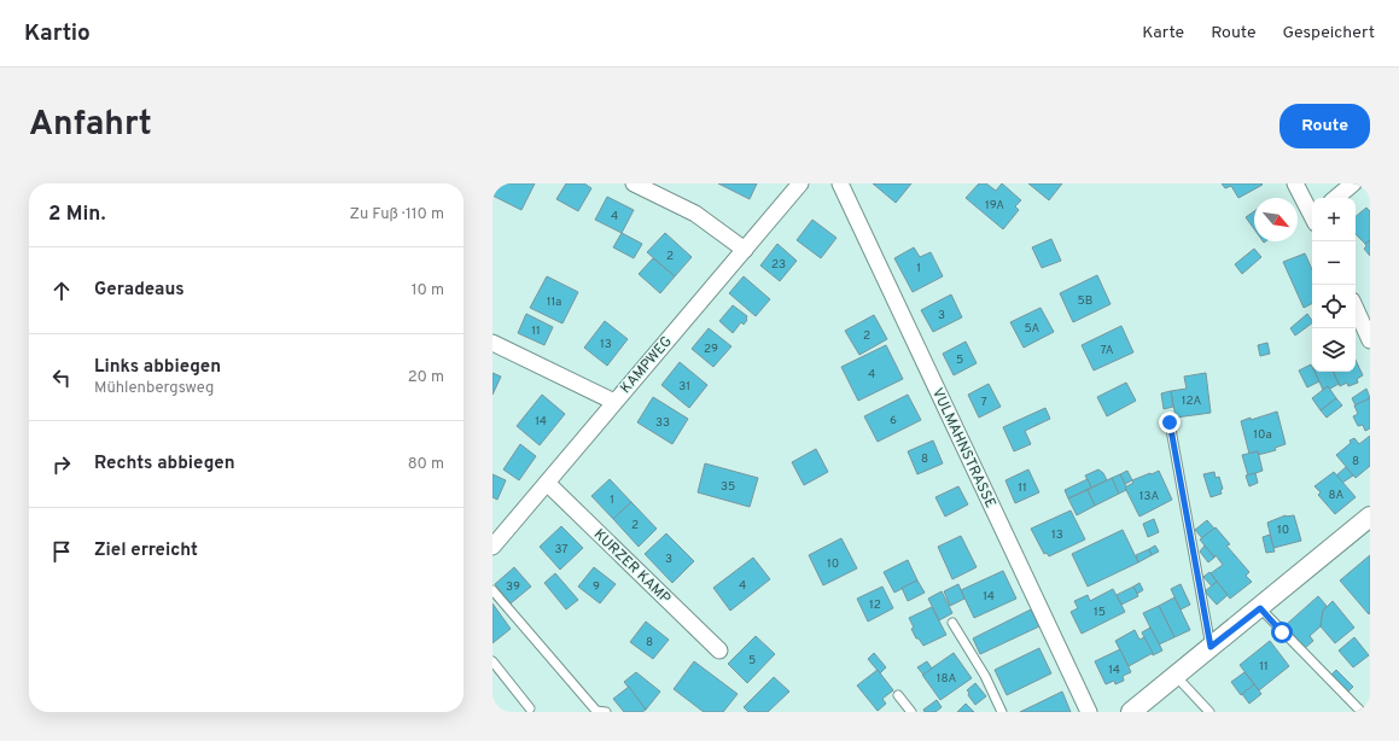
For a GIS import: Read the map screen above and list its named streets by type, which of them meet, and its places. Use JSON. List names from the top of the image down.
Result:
{
  "streets": {
    "street": ["KAMPWEG", "VULMAHNSTRASSE", "KURZER KAMP"]
  },
  "crossings": [
    ["KAMPWEG", "KURZER KAMP"]
  ],
  "house_numbers": [
    "19A",
    "4",
    "2",
    "23",
    "1",
    "5B",
    "11a",
    "3",
    "5A",
    "11",
    "2",
    "13",
    "29",
    "7A",
    "5",
    "4",
    "31",
    "12A",
    "7",
    "6",
    "14",
    "33",
    "10a",
    "8",
    "8",
    "35",
    "11",
    "8A",
    "13A",
    "1",
    "2",
    "10",
    "13",
    "37",
    "3",
    "10",
    "4",
    "39",
    "9",
    "14",
    "12",
    "15",
    "8",
    "5",
    "11",
    "14",
    "18A"
  ],
  "north": "bottom right",
  "page": {
    "header": "Kartio",
    "nav": ["Karte", "Route", "Gespeichert"],
    "title": "Anfahrt",
    "buttons": "Route",
    "heading": ["2 Min.", "Zu Fuß · 110 m"],
    "map_buttons": ["+", "−"],
    "list": [
      ["Geradeaus", "10 m"],
      ["Links abbiegen", "Mühlenbergsweg", "20 m"],
      ["Rechts abbiegen", "80 m"],
      "Ziel erreicht"
    ]
  }
}
